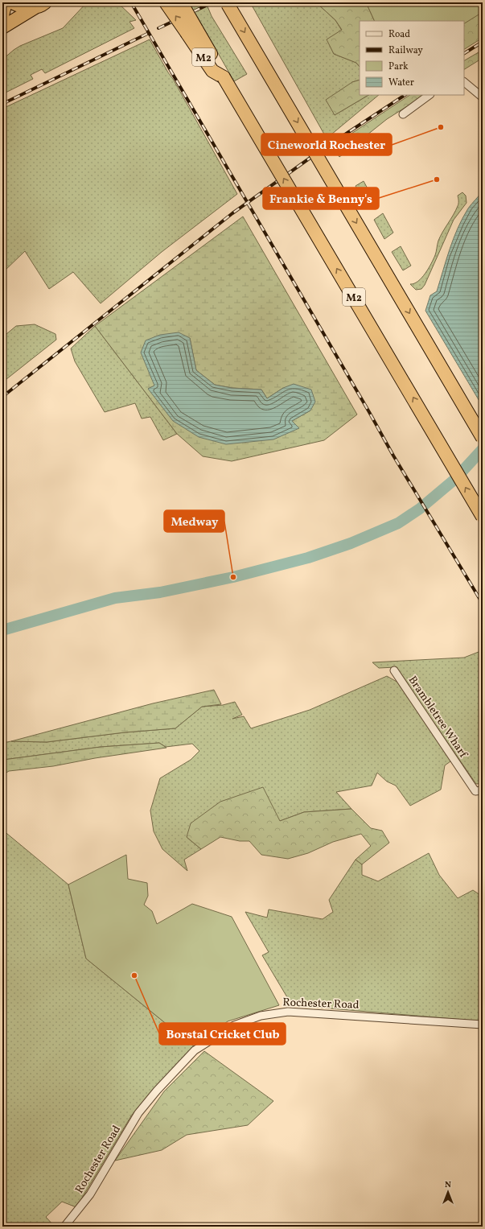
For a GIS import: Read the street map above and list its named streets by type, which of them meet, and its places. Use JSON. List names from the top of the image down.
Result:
{
  "streets": {
    "highway": ["M2"],
    "street": ["Brambletree Wharf", "Rochester Road"]
  },
  "places": [
    "Cineworld Rochester",
    "Frankie & Benny's",
    "Medway",
    "Borstal Cricket Club"
  ],
  "legend": [
    "Road",
    "Railway",
    "Park",
    "Water"
  ],
  "north": "top"
}
